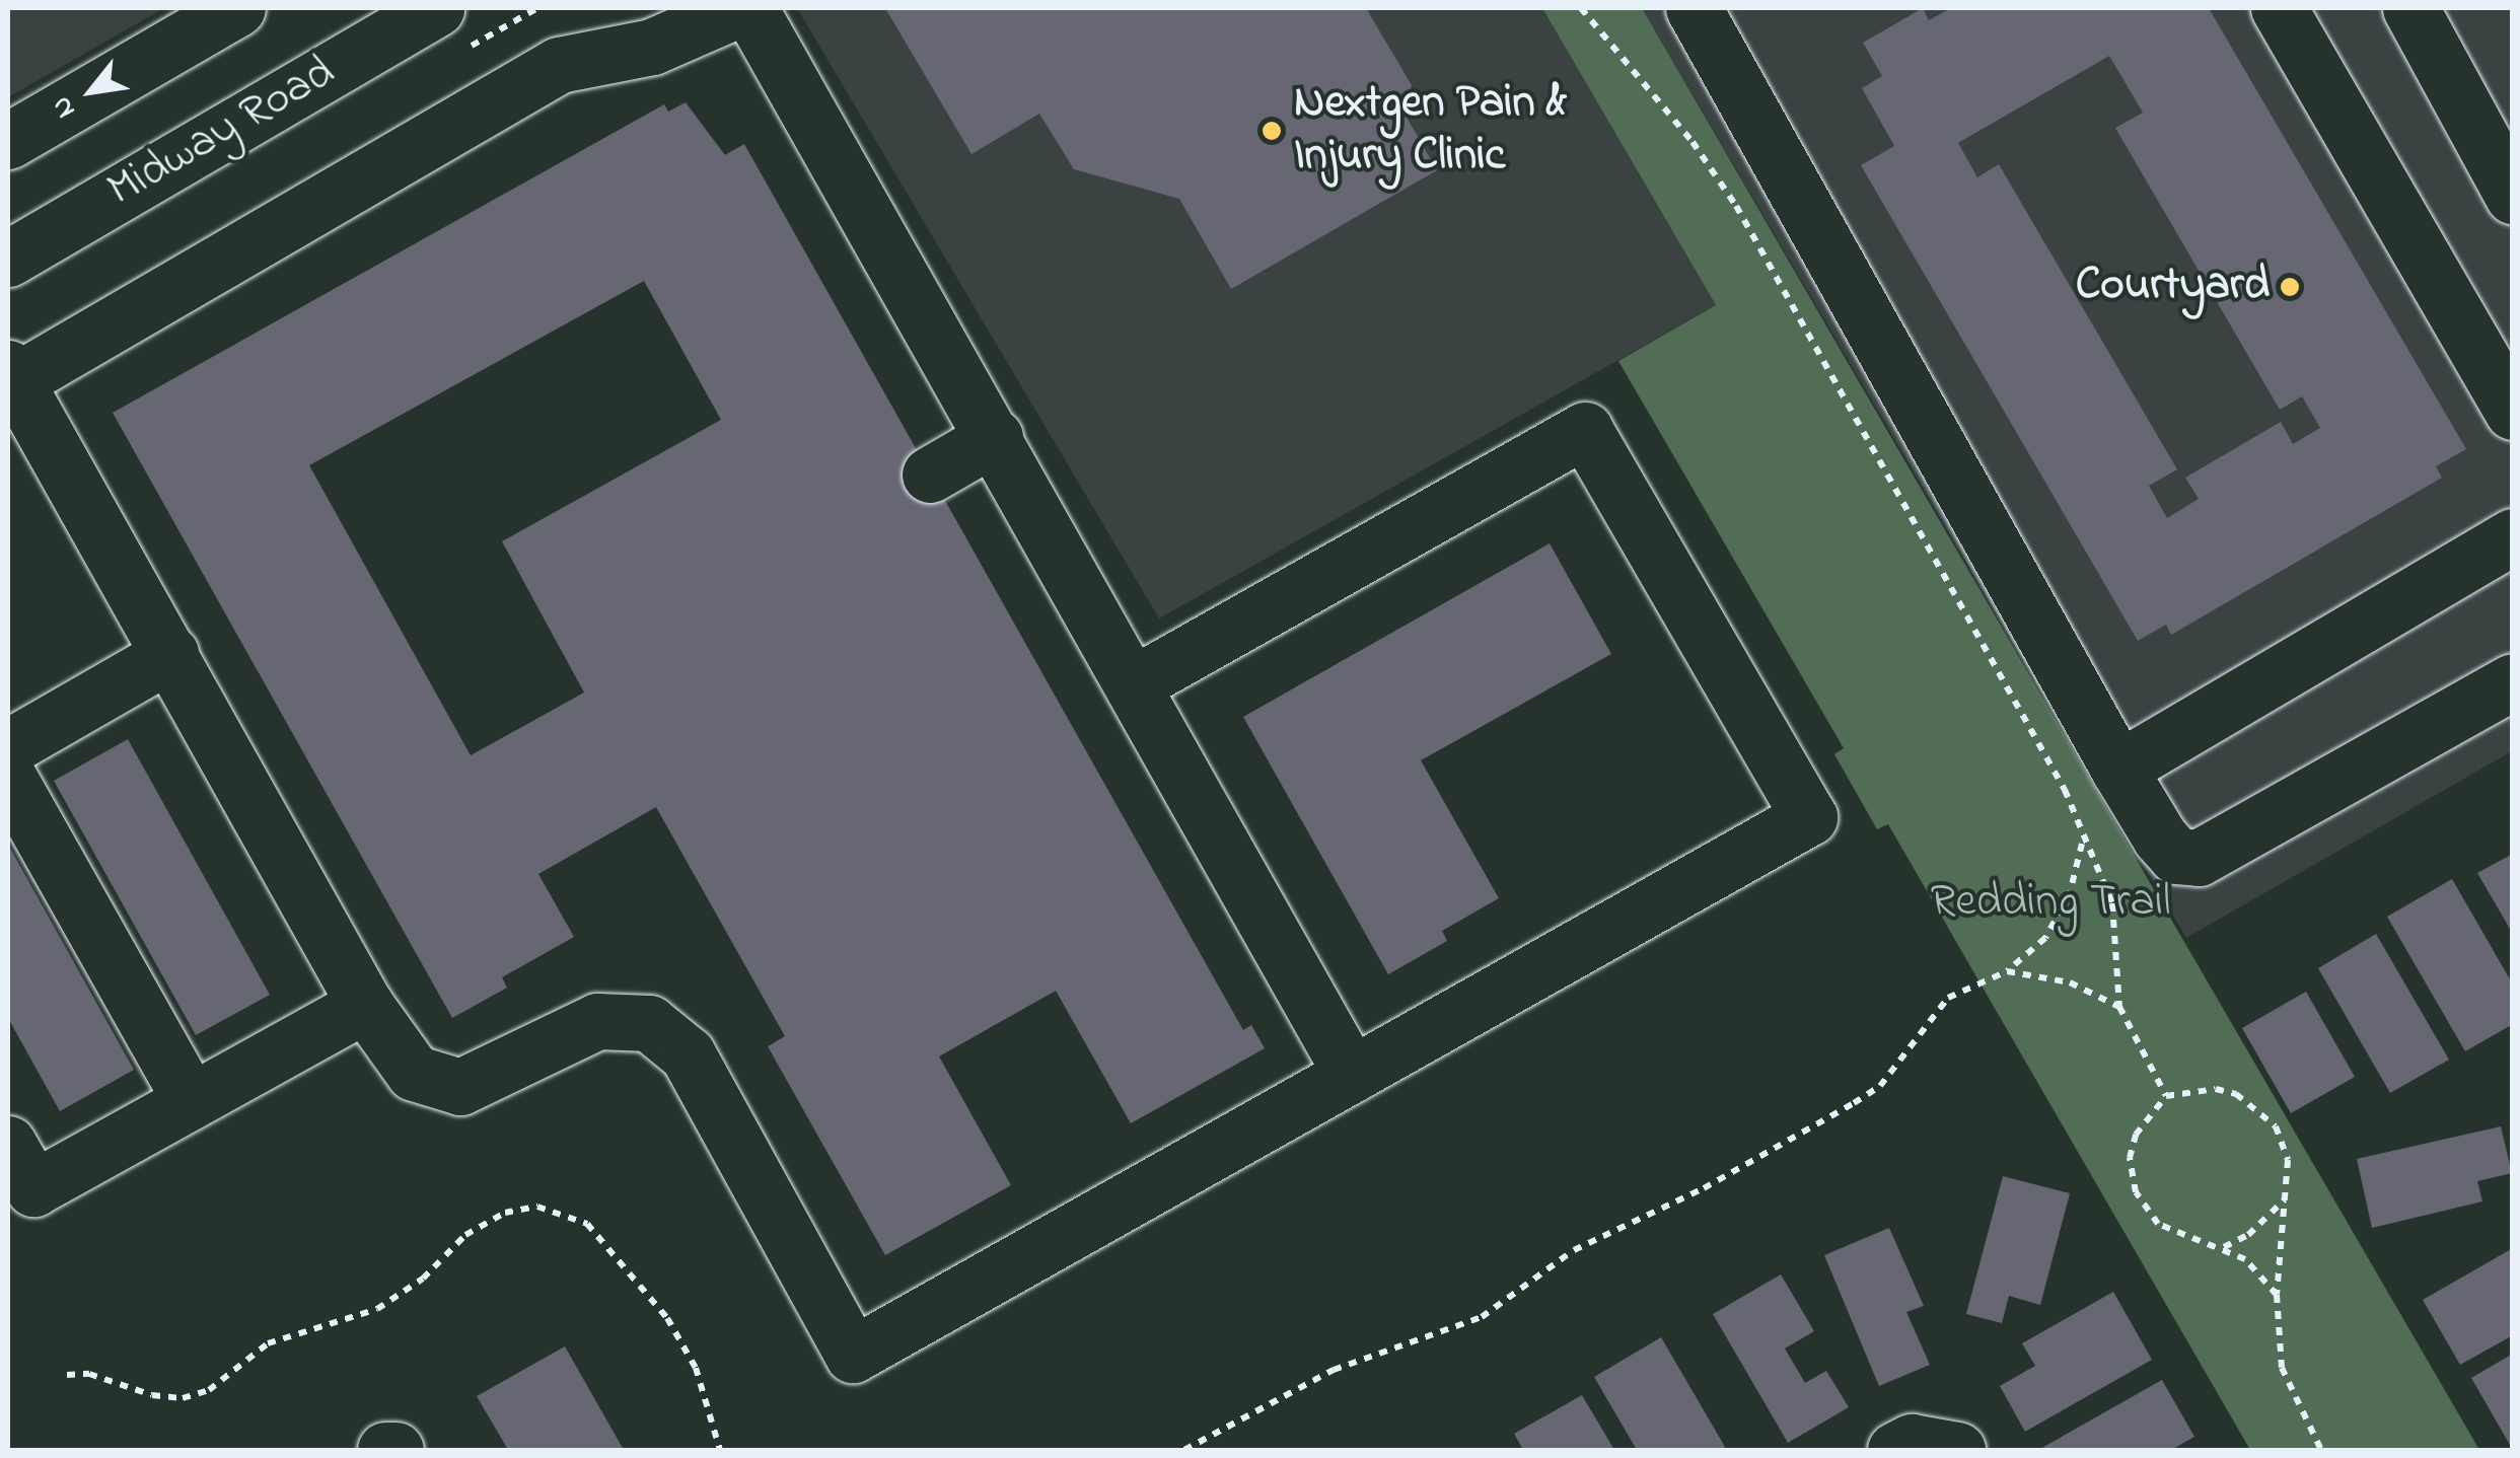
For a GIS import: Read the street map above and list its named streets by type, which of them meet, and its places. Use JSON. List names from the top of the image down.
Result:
{
  "streets": {
    "main road": ["Midway Road"]
  },
  "parks": ["Redding Trail"],
  "places": ["Nextgen Pain & Injury Clinic", "Courtyard"],
  "north": "bottom left"
}
